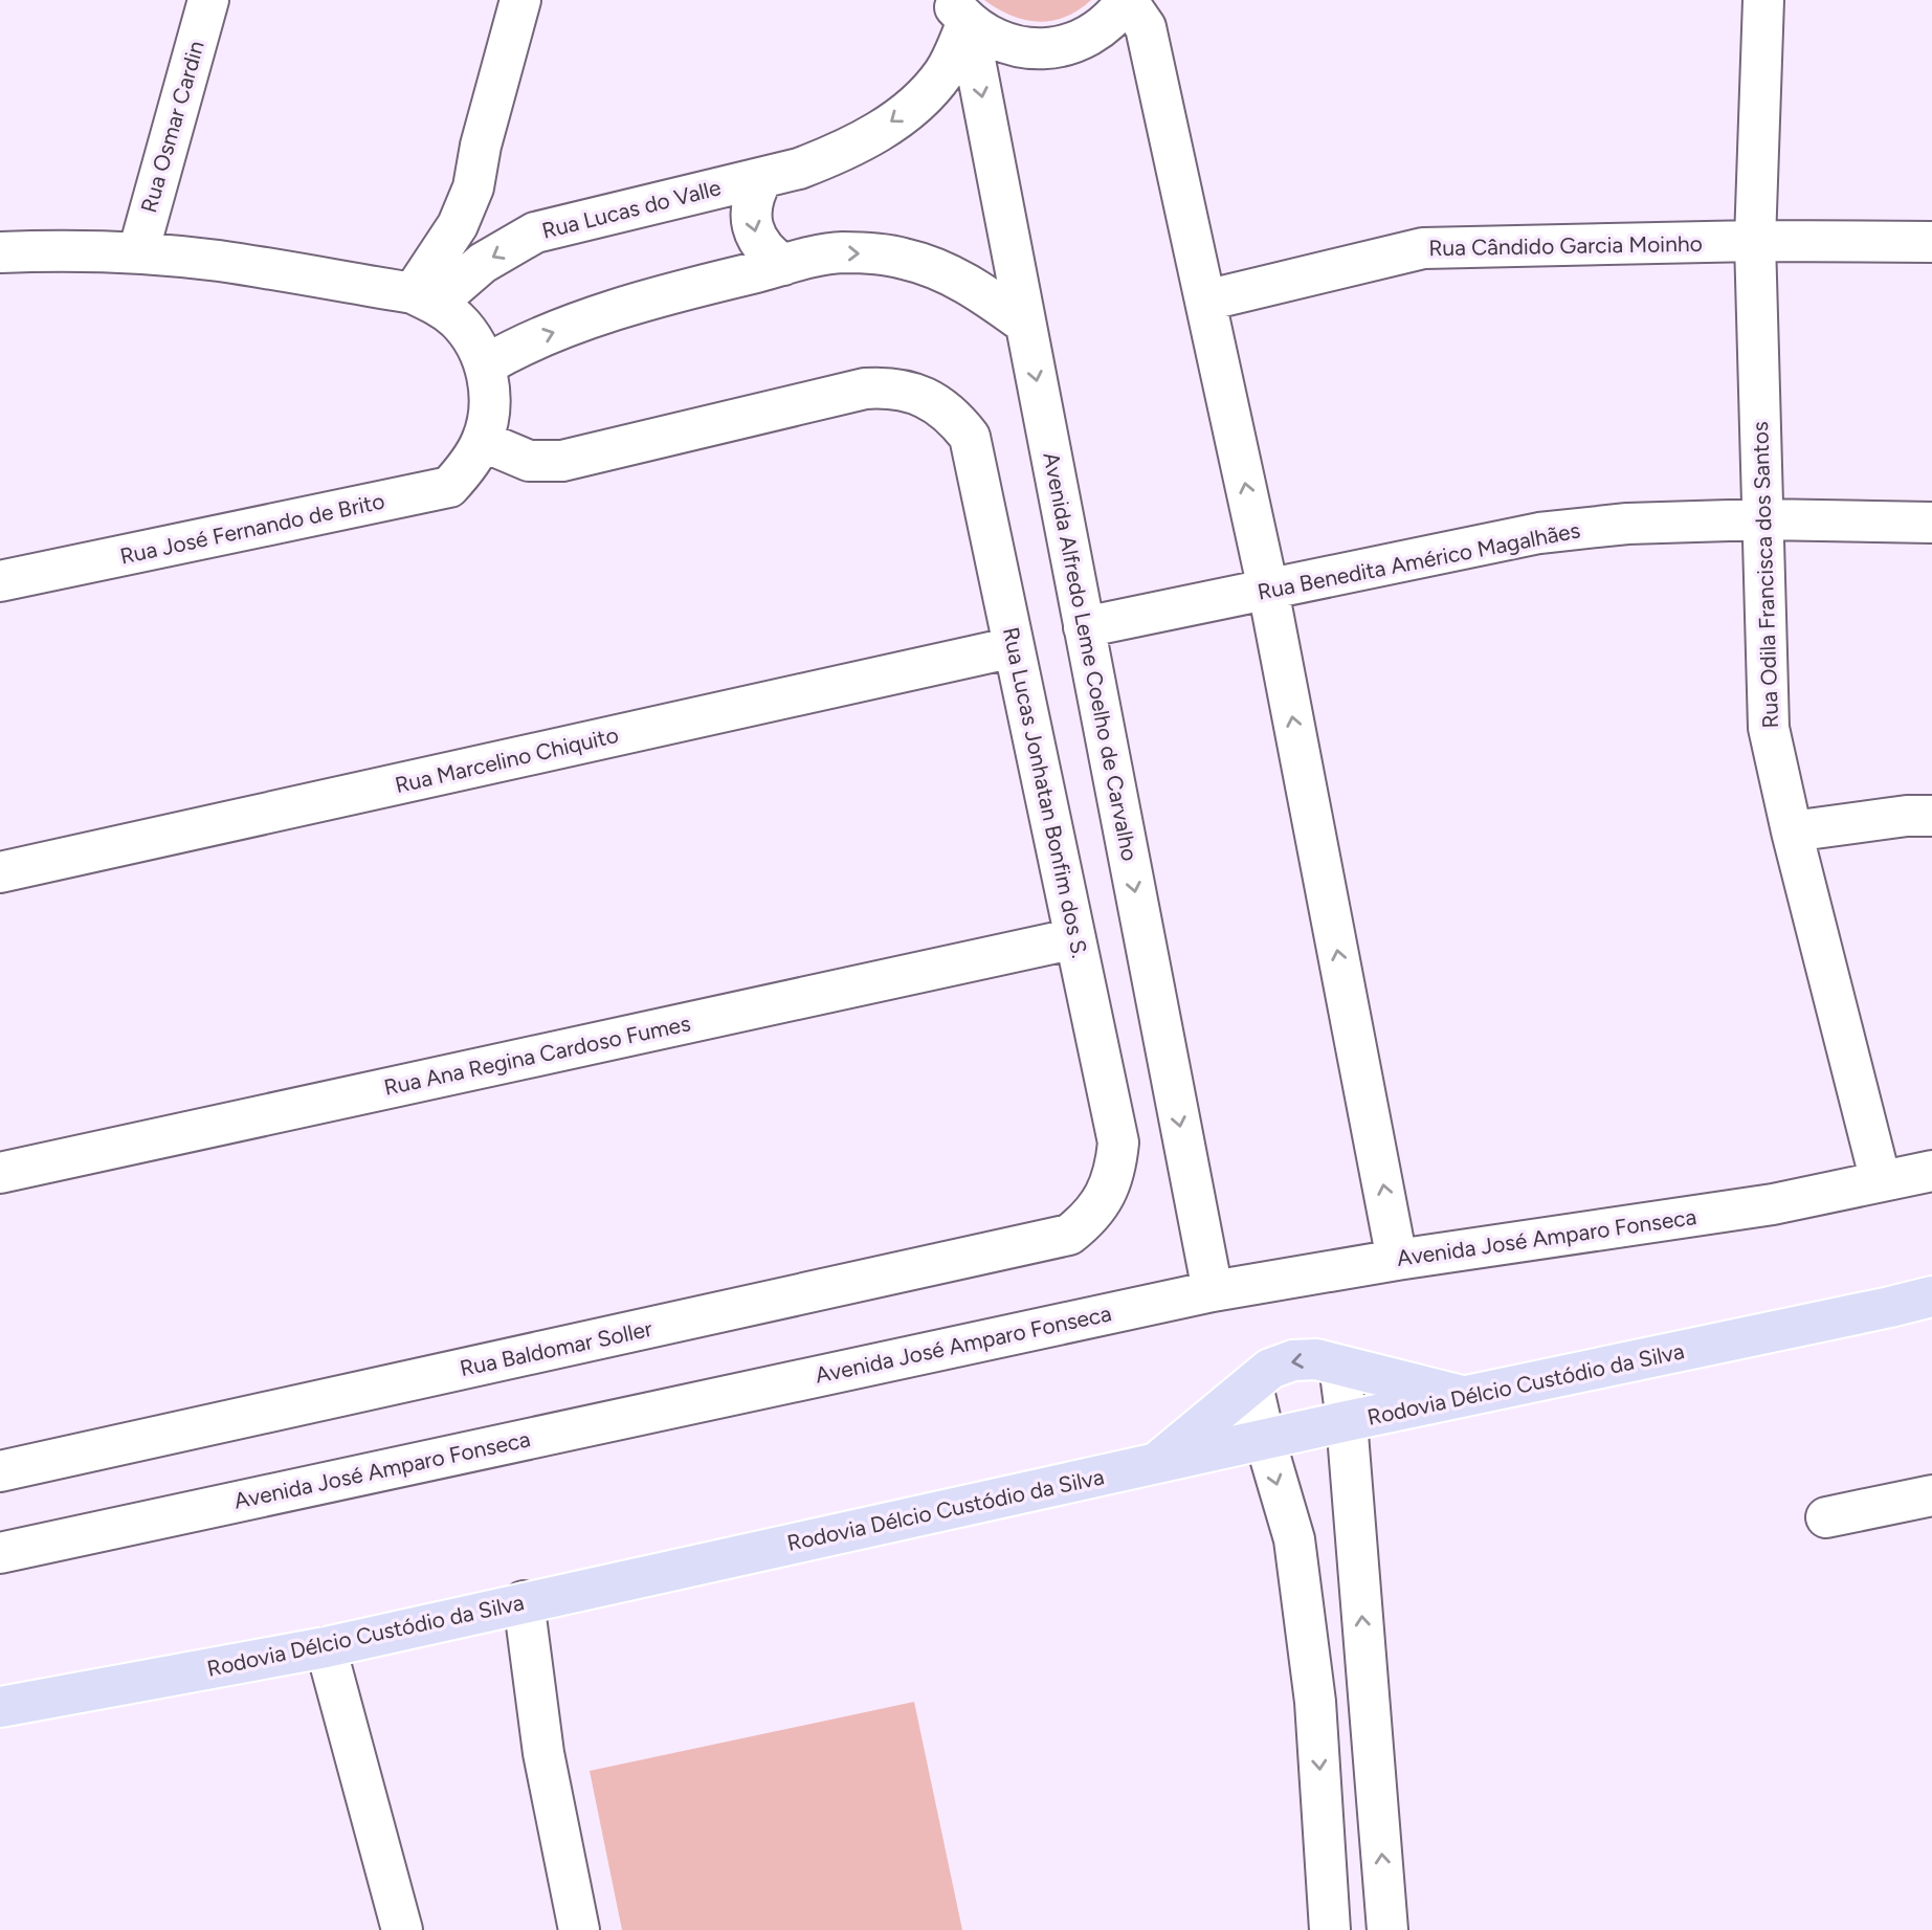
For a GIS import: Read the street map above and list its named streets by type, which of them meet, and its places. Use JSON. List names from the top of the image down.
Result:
{
  "streets": {
    "main road": ["Rodovia Délcio Custódio da Silva"],
    "street": [
      "Rua Osmar Cardin",
      "Rua Lucas do Valle",
      "Rua Cândido Garcia Moinho",
      "Rua José Fernando de Brito",
      "Rua Benedita Américo Magalhães",
      "Rua Odila Francisca dos Santos",
      "Avenida Alfredo Leme Coelho de Carvalho",
      "Rua Marcelino Chiquito",
      "Rua Lucas Jonhatan Bonfim dos S.",
      "Rua Ana Regina Cardoso Fumes",
      "Avenida José Amparo Fonseca",
      "Rua Baldomar Soller"
    ]
  },
  "crossings": [
    ["Rua Lucas do Valle", "Rua José Fernando de Brito"],
    ["Rua Lucas do Valle", "Avenida Alfredo Leme Coelho de Carvalho"],
    ["Rua Cândido Garcia Moinho", "Rua Odila Francisca dos Santos"],
    ["Rua José Fernando de Brito", "Rua Lucas Jonhatan Bonfim dos S."],
    ["Rua Benedita Américo Magalhães", "Rua Odila Francisca dos Santos"],
    ["Rua Benedita Américo Magalhães", "Avenida Alfredo Leme Coelho de Carvalho"],
    ["Rua Odila Francisca dos Santos", "Avenida José Amparo Fonseca"],
    ["Avenida Alfredo Leme Coelho de Carvalho", "Avenida José Amparo Fonseca"],
    ["Rua Marcelino Chiquito", "Rua Lucas Jonhatan Bonfim dos S."],
    ["Rua Lucas Jonhatan Bonfim dos S.", "Rua Ana Regina Cardoso Fumes"],
    ["Rua Lucas Jonhatan Bonfim dos S.", "Rua Baldomar Soller"]
  ]
}
